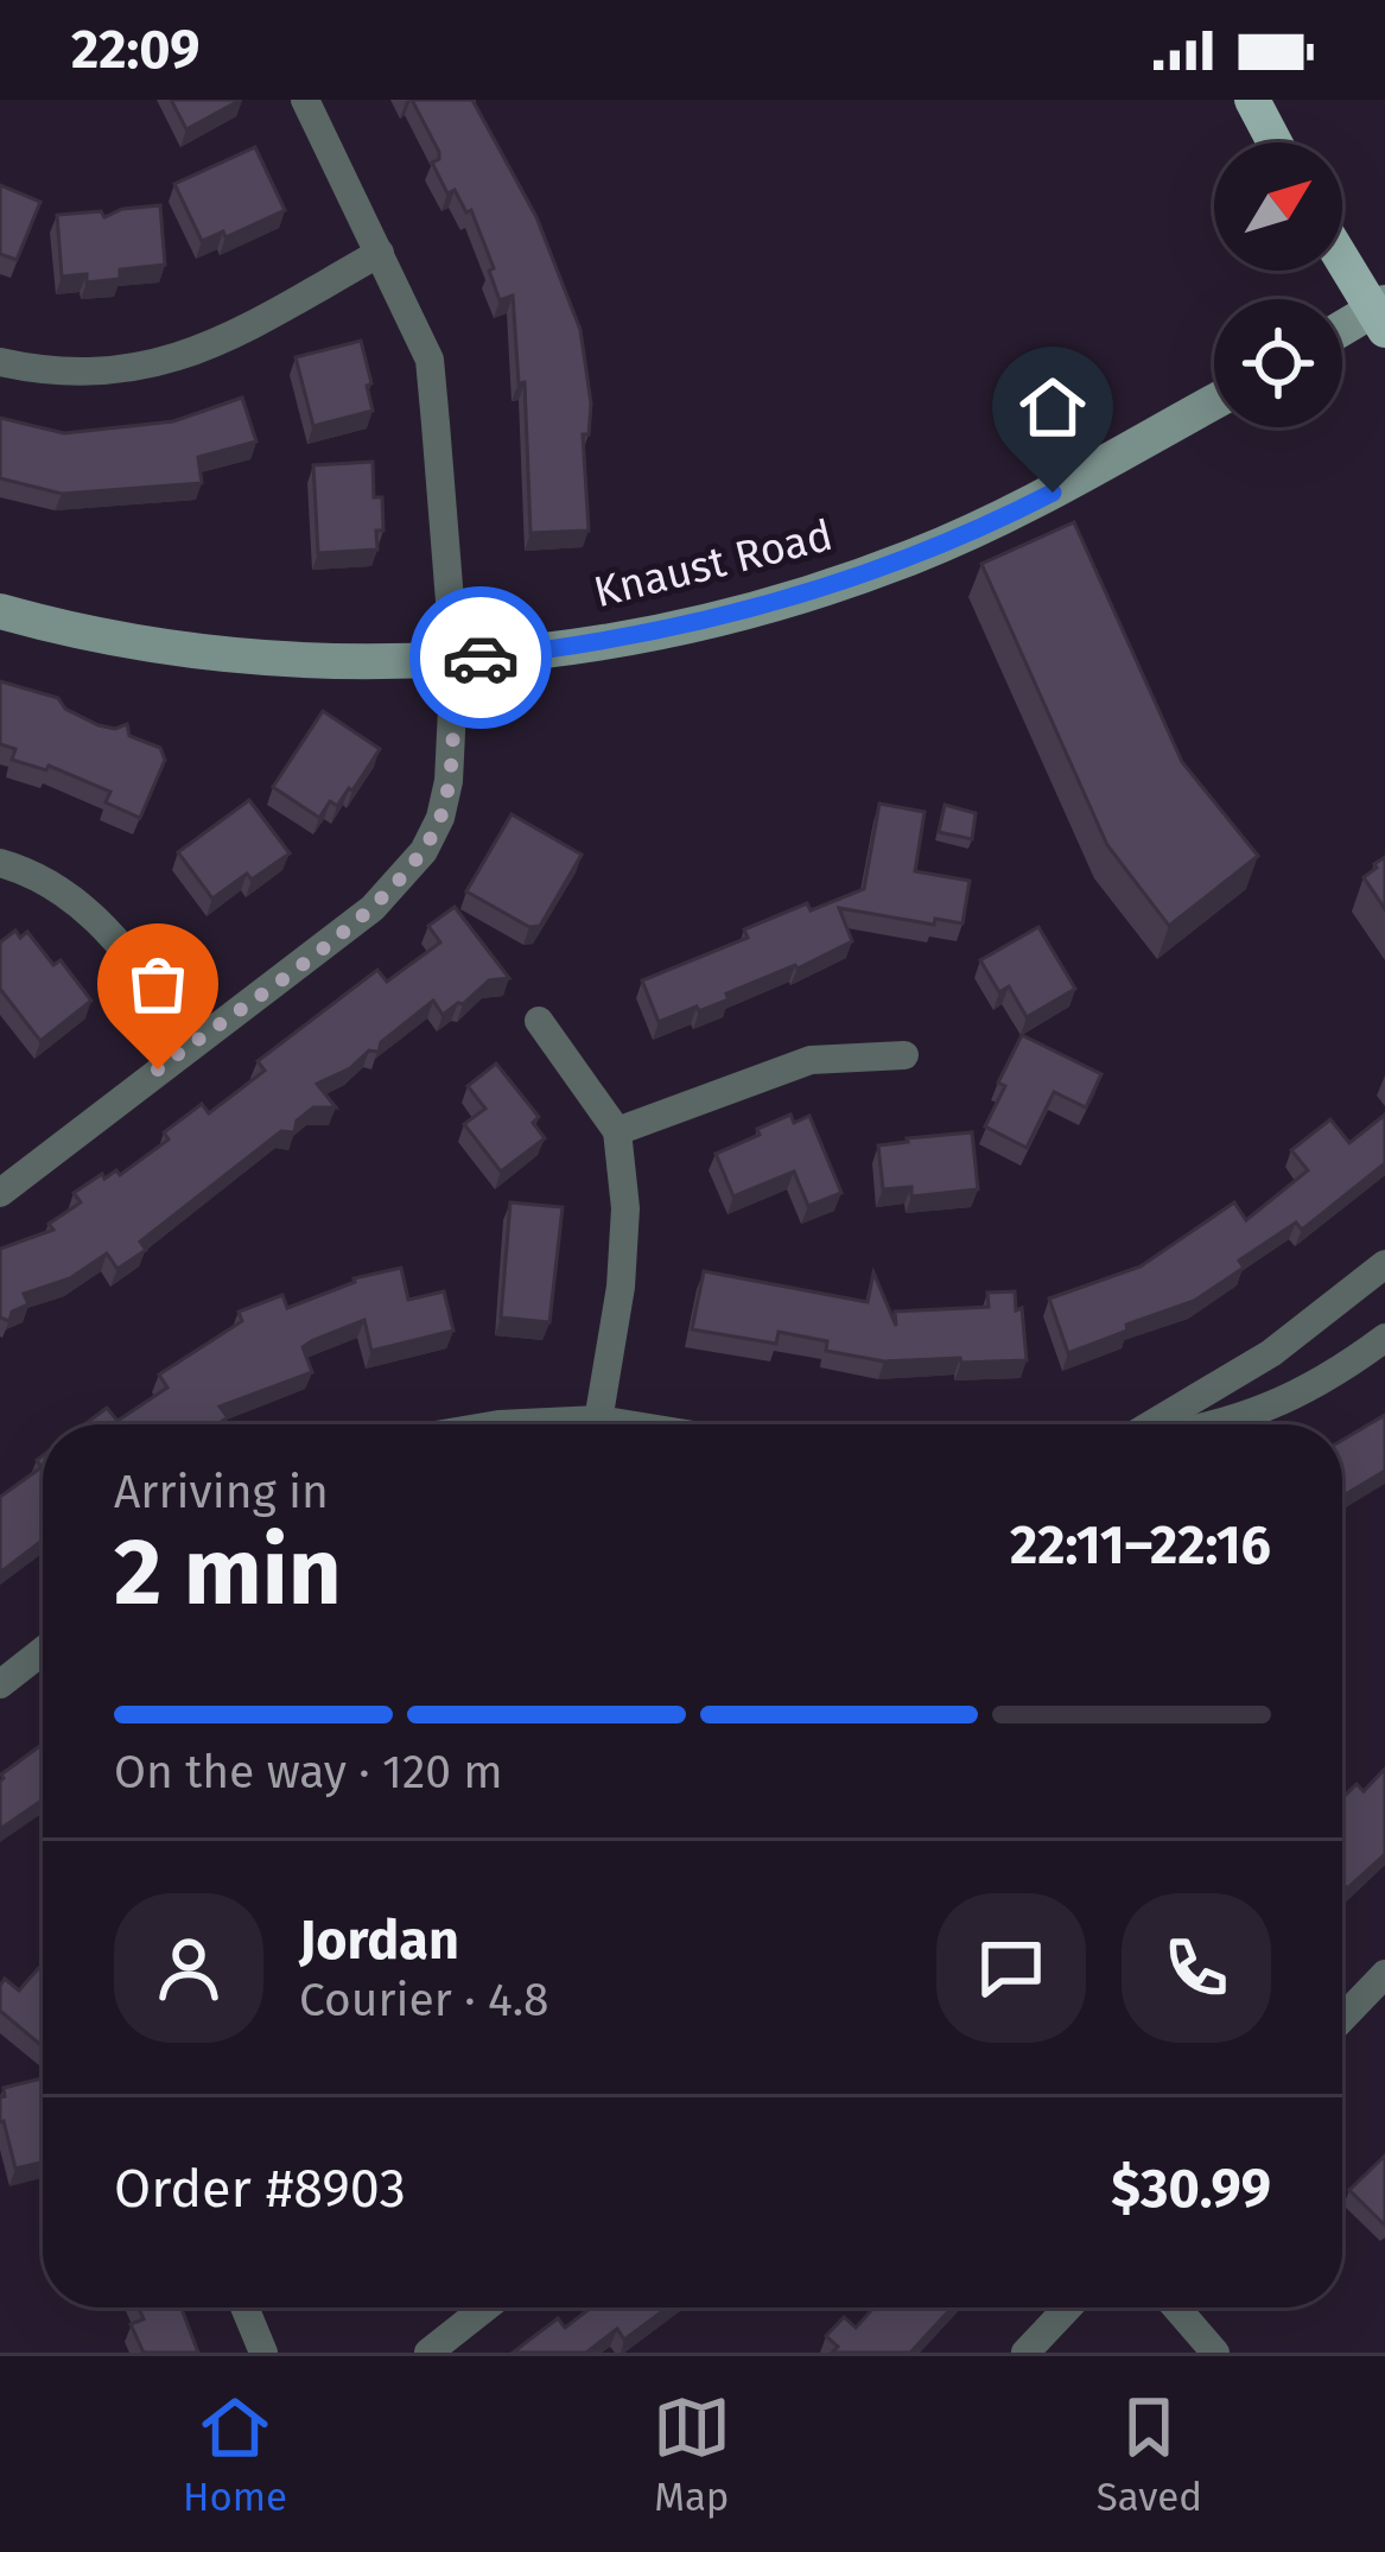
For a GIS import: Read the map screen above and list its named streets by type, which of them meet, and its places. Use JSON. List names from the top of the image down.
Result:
{
  "streets": {
    "main road": ["Knaust Road"]
  },
  "north": "top right",
  "page": {
    "status": "22:09",
    "heading": ["2 min", "Arriving in", "22:11–22:16"],
    "panel": [
      "Jordan",
      "Courier · 4.8",
      "Order #8903",
      "$30.99"
    ],
    "bar": "On the way · 120 m",
    "tabs": ["Home", "Map", "Saved"]
  }
}
